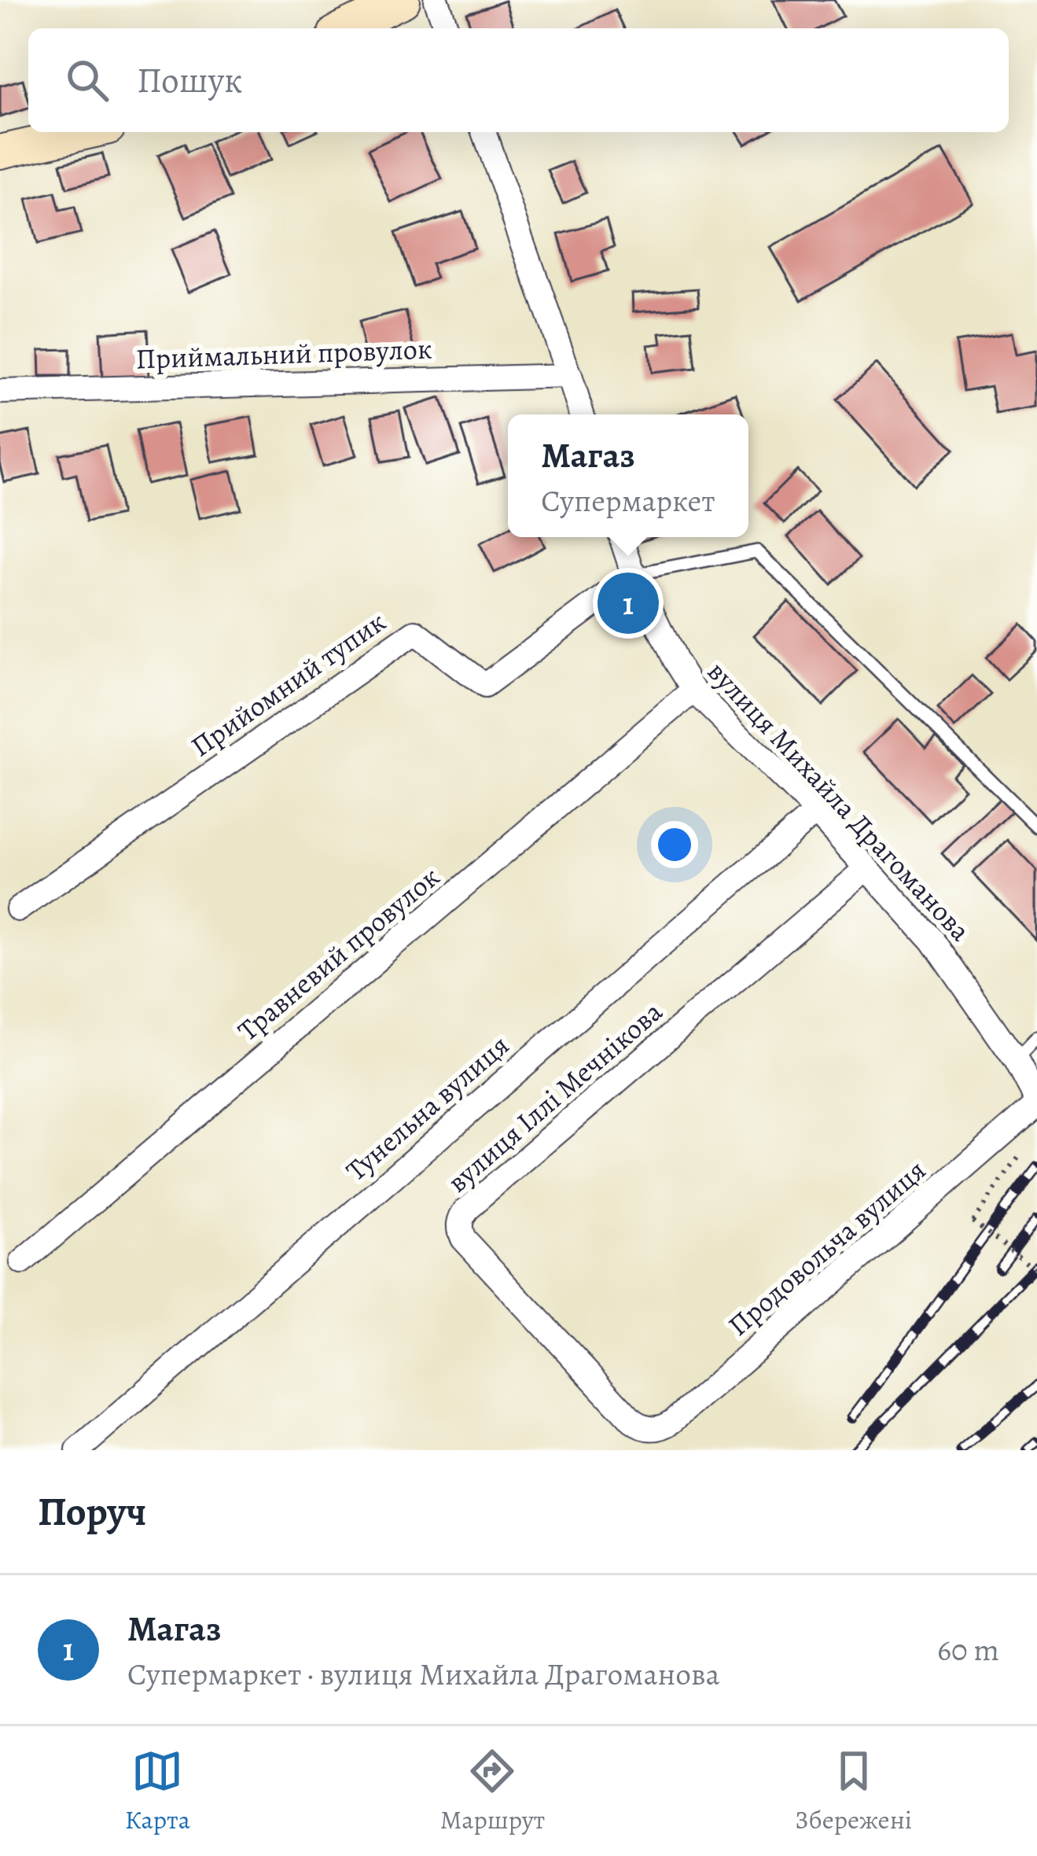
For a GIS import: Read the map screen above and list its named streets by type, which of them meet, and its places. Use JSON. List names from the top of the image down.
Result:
{
  "streets": {
    "street": [
      "Приймальний провулок",
      "Прийомний тупик",
      "вулиця Михайла Драгоманова",
      "Травневий провулок",
      "вулиця Іллі Мечнікова",
      "Тунельна вулиця",
      "Продовольча вулиця"
    ]
  },
  "crossings": [
    ["Прийомний тупик", "вулиця Михайла Драгоманова"],
    ["вулиця Михайла Драгоманова", "Травневий провулок"],
    ["вулиця Михайла Драгоманова", "вулиця Іллі Мечнікова"],
    ["вулиця Михайла Драгоманова", "Тунельна вулиця"],
    ["вулиця Михайла Драгоманова", "Продовольча вулиця"],
    ["вулиця Іллі Мечнікова", "Продовольча вулиця"]
  ],
  "page": {
    "search": "Пошук",
    "popup": ["Магаз", "Супермаркет"],
    "pins": "1",
    "heading": "Поруч",
    "list": [
      {
        "mark": "1",
        "name": "Магаз",
        "note": "Супермаркет · вулиця Михайла Драгоманова",
        "value": "60 m"
      }
    ],
    "nav": ["Карта", "Маршрут", "Збережені"]
  }
}
